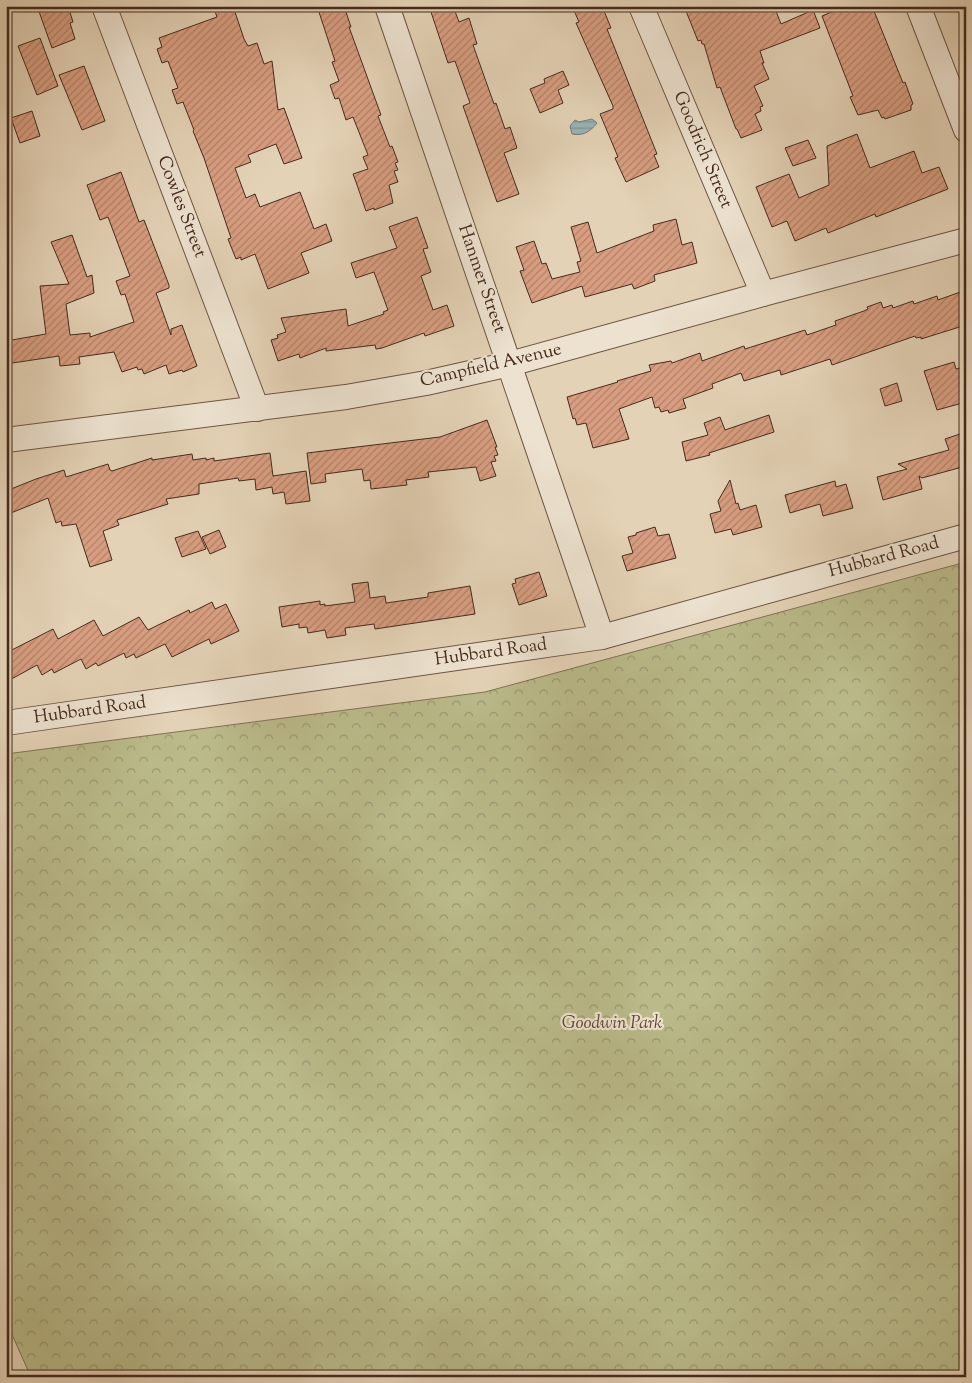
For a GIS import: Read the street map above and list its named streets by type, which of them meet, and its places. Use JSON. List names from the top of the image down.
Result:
{
  "streets": {
    "street": [
      "Goodrich Street",
      "Cowles Street",
      "Hanmer Street",
      "Campfield Avenue",
      "Hubbard Road"
    ]
  },
  "crossings": [
    ["Goodrich Street", "Campfield Avenue"],
    ["Cowles Street", "Campfield Avenue"],
    ["Hanmer Street", "Campfield Avenue"],
    ["Hanmer Street", "Hubbard Road"]
  ],
  "parks": ["Goodwin Park"]
}
